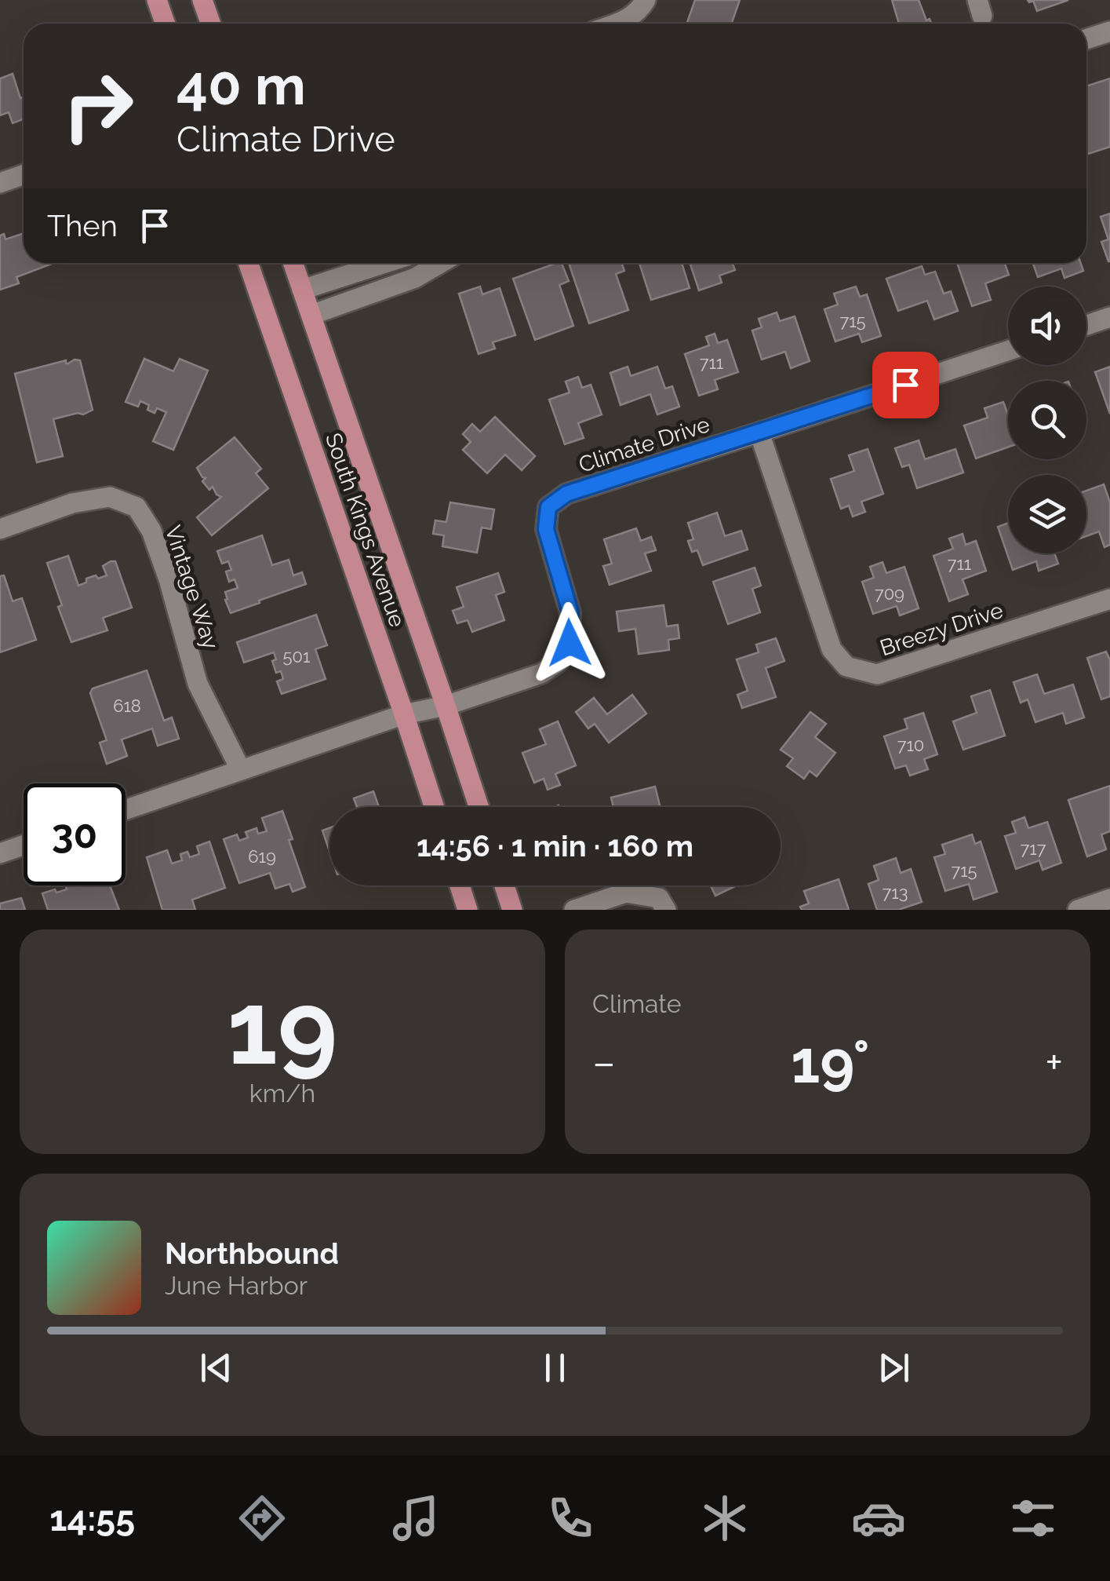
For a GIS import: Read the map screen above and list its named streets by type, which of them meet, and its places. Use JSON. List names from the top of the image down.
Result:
{
  "streets": {
    "main road": ["South Kings Avenue"],
    "street": ["Climate Drive", "Vintage Way", "Breezy Drive"]
  },
  "crossings": [
    ["Climate Drive", "South Kings Avenue"],
    ["Climate Drive", "Breezy Drive"]
  ],
  "house_numbers": [
    "715",
    "711",
    "711",
    "709",
    "501",
    "618",
    "710",
    "717",
    "619",
    "715",
    "713"
  ],
  "page": {
    "turn": ["40 m", "Climate Drive"],
    "then": "Then",
    "limit": "30",
    "trip": "14:56 · 1 min · 160 m",
    "tile": [
      ["19", "km/h"],
      "Climate"
    ],
    "heat": ["−", "19°", "+"],
    "song": ["Northbound", "June Harbor"],
    "tabs": "14:55"
  }
}
